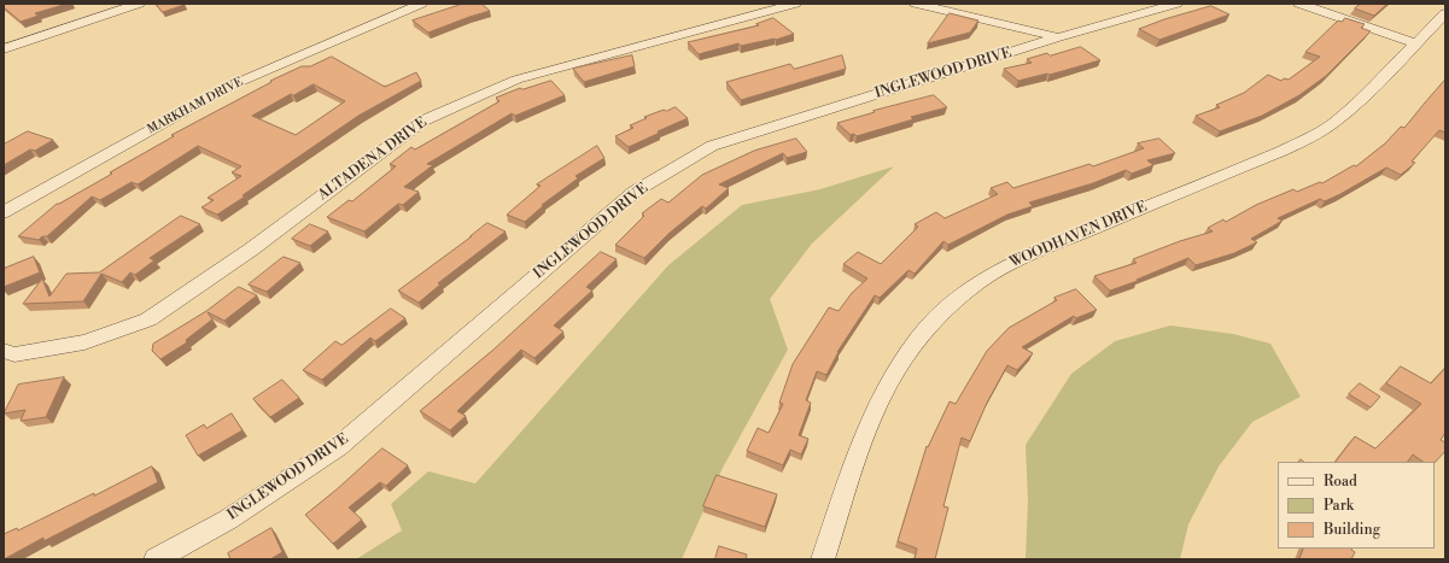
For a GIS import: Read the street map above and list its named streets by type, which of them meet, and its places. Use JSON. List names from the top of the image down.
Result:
{
  "streets": {
    "street": [
      "INGLEWOOD DRIVE",
      "MARKHAM DRIVE",
      "ALTADENA DRIVE",
      "WOODHAVEN DRIVE"
    ]
  },
  "legend": ["Road", "Park", "Building"]
}
